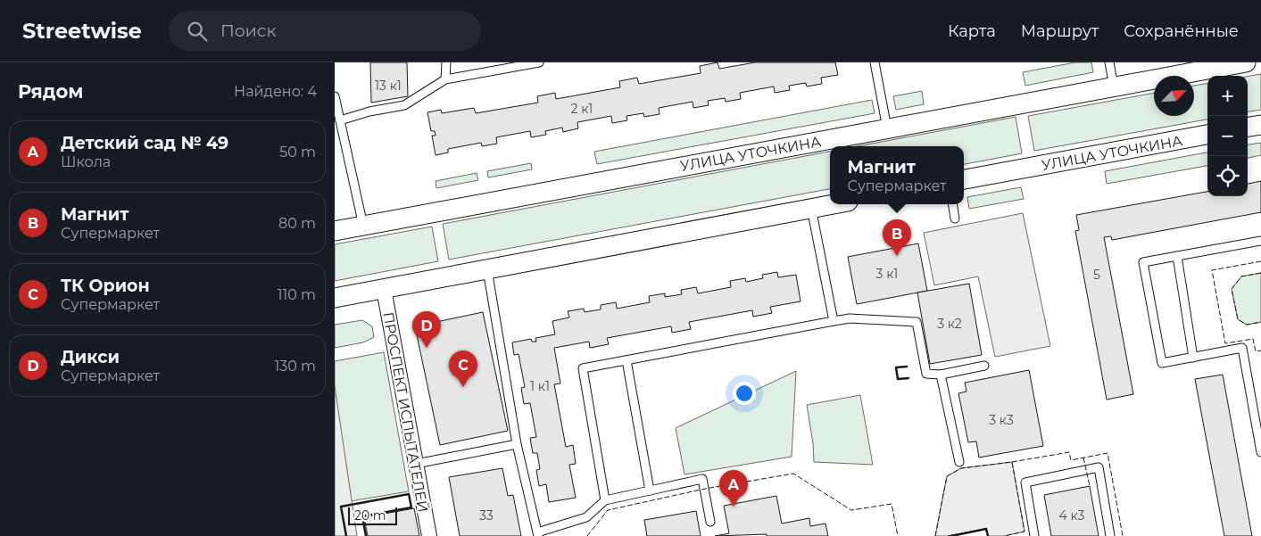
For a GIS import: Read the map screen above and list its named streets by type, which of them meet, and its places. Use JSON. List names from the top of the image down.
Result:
{
  "streets": {
    "street": ["УЛИЦА УТОЧКИНА", "ПРОСПЕКТ ИСПЫТАТЕЛЕЙ"]
  },
  "house_numbers": [
    "13 к1",
    "2 к1",
    "3 к1",
    "5",
    "3 к2",
    "1 к1",
    "3 к3",
    "33",
    "4 к3"
  ],
  "scale_bar": "20 m",
  "north": "top right",
  "page": {
    "header": "Streetwise",
    "search": "Поиск",
    "nav": ["Карта", "Маршрут", "Сохранённые"],
    "heading": ["Рядом", "Найдено: 4"],
    "map_buttons": ["+", "−"],
    "list": [
      {
        "mark": "A",
        "name": "Детский сад № 49",
        "note": "Школа",
        "value": "50 m"
      },
      {
        "mark": "B",
        "name": "Магнит",
        "note": "Супермаркет",
        "value": "80 m"
      },
      {
        "mark": "C",
        "name": "ТК Орион",
        "note": "Супермаркет",
        "value": "110 m"
      },
      {
        "mark": "D",
        "name": "Дикси",
        "note": "Супермаркет",
        "value": "130 m"
      }
    ],
    "popup": ["Магнит", "Супермаркет"],
    "pins": [
      "B",
      "D",
      "C",
      "A"
    ],
    "scale": "20 m"
  }
}
